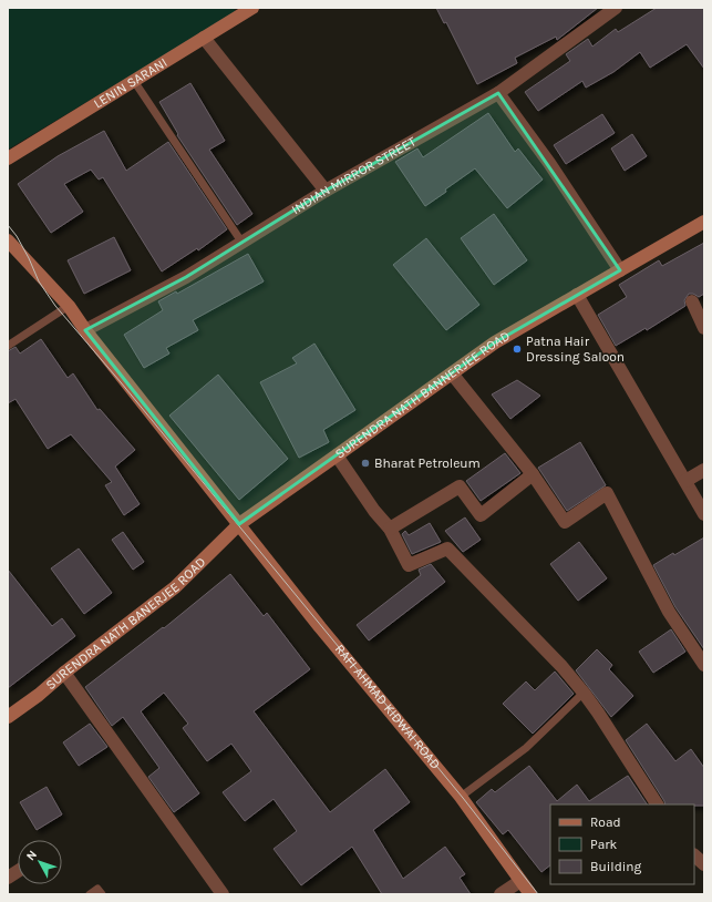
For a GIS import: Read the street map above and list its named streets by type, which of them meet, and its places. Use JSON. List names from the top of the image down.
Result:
{
  "streets": {
    "main road": [
      "LENIN SARANI",
      "SURENDRA NATH BANNERJEE ROAD",
      "SURENDRA NATH BANERJEE ROAD",
      "RAFI AHMAD KIDWAI ROAD"
    ],
    "street": ["INDIAN MIRROR STREET"]
  },
  "crossings": [
    ["INDIAN MIRROR STREET", "RAFI AHMAD KIDWAI ROAD"],
    ["SURENDRA NATH BANNERJEE ROAD", "SURENDRA NATH BANERJEE ROAD"],
    ["SURENDRA NATH BANNERJEE ROAD", "RAFI AHMAD KIDWAI ROAD"],
    ["SURENDRA NATH BANERJEE ROAD", "RAFI AHMAD KIDWAI ROAD"]
  ],
  "places": ["Patna Hair Dressing Saloon", "Bharat Petroleum"],
  "legend": ["Road", "Park", "Building"],
  "north": "top left"
}
